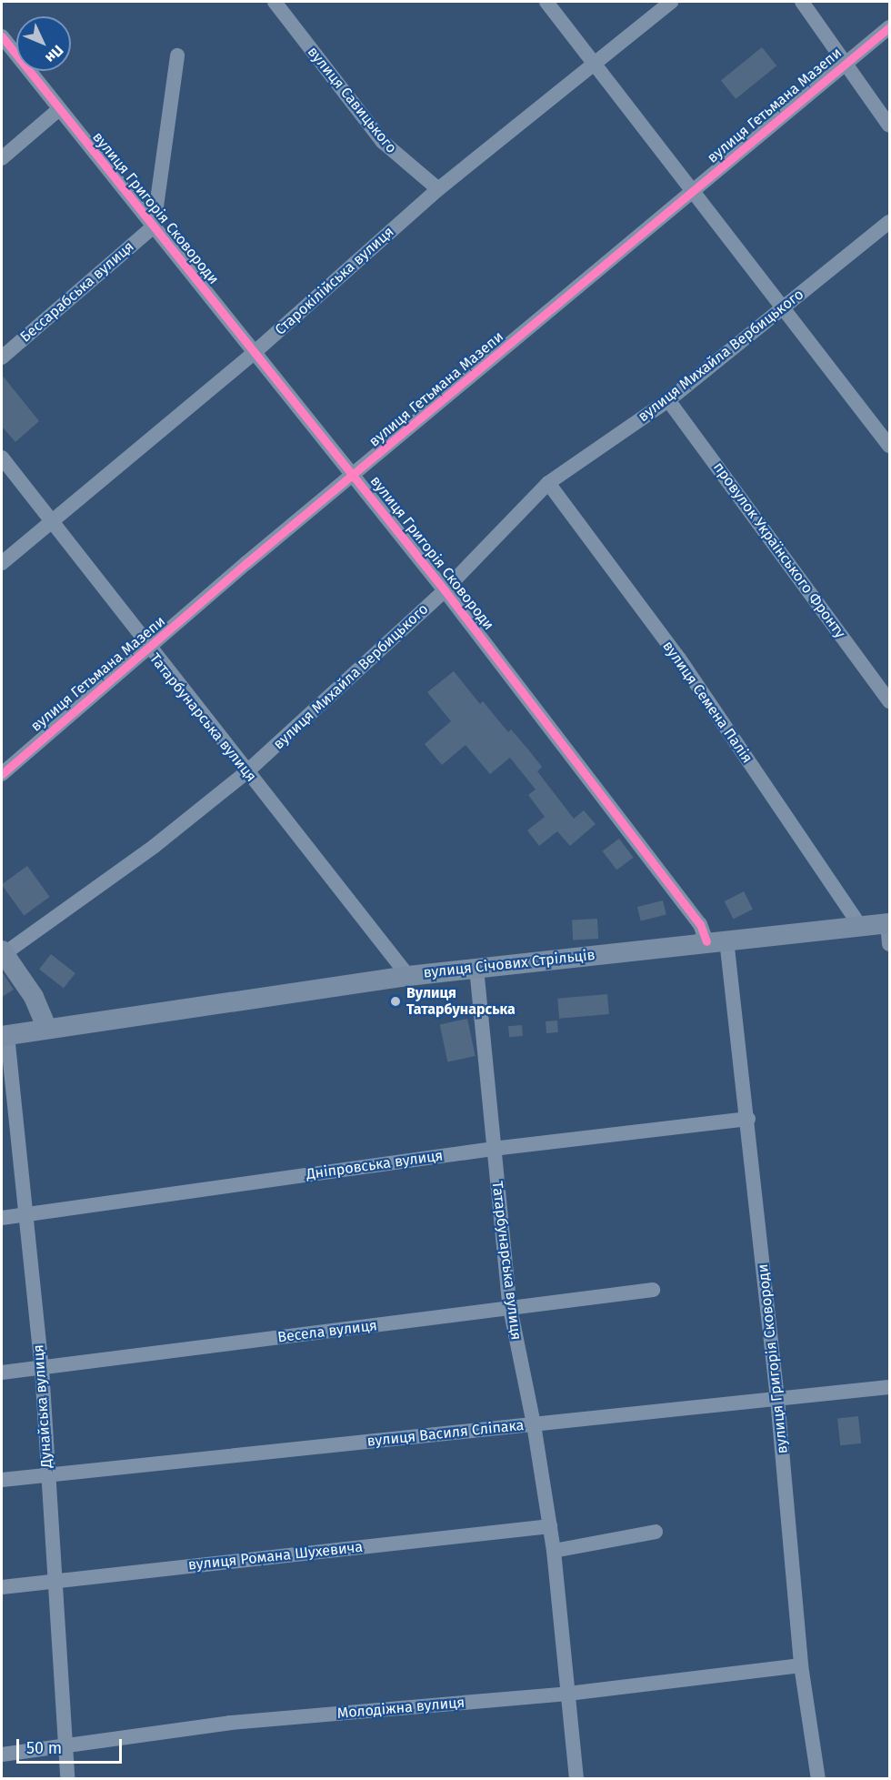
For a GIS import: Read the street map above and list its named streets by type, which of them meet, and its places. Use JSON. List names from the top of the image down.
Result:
{
  "streets": {
    "main road": ["вулиця Січових Стрільців"],
    "street": [
      "вулиця Савицького",
      "вулиця Гетьмана Мазепи",
      "вулиця Григорія Сковороди",
      "Старокілійська вулиця",
      "Бессарабська вулиця",
      "вулиця Михайла Вербицького",
      "провулок Українського Фронту",
      "вулиця Семена Палія",
      "Татарбунарська вулиця",
      "Дніпровська вулиця",
      "Весела вулиця",
      "Дунайська вулиця",
      "вулиця Василя Сліпака",
      "вулиця Романа Шухевича",
      "Молодіжна вулиця"
    ]
  },
  "crossings": [
    ["вулиця Савицького", "Старокілійська вулиця"],
    ["вулиця Гетьмана Мазепи", "вулиця Григорія Сковороди"],
    ["вулиця Гетьмана Мазепи", "Татарбунарська вулиця"],
    ["вулиця Григорія Сковороди", "Старокілійська вулиця"],
    ["вулиця Григорія Сковороди", "Бессарабська вулиця"],
    ["вулиця Григорія Сковороди", "вулиця Михайла Вербицького"],
    ["вулиця Григорія Сковороди", "вулиця Січових Стрільців"],
    ["вулиця Григорія Сковороди", "Дніпровська вулиця"],
    ["вулиця Григорія Сковороди", "вулиця Василя Сліпака"],
    ["вулиця Григорія Сковороди", "Молодіжна вулиця"],
    ["Старокілійська вулиця", "Татарбунарська вулиця"],
    ["вулиця Михайла Вербицького", "провулок Українського Фронту"],
    ["вулиця Михайла Вербицького", "вулиця Семена Палія"],
    ["вулиця Михайла Вербицького", "Татарбунарська вулиця"],
    ["вулиця Семена Палія", "вулиця Січових Стрільців"],
    ["Татарбунарська вулиця", "вулиця Січових Стрільців"],
    ["Татарбунарська вулиця", "Дніпровська вулиця"],
    ["Татарбунарська вулиця", "Весела вулиця"],
    ["Татарбунарська вулиця", "вулиця Василя Сліпака"],
    ["Татарбунарська вулиця", "вулиця Романа Шухевича"],
    ["Татарбунарська вулиця", "Молодіжна вулиця"],
    ["вулиця Січових Стрільців", "Дунайська вулиця"],
    ["Дніпровська вулиця", "Дунайська вулиця"],
    ["Весела вулиця", "Дунайська вулиця"],
    ["Дунайська вулиця", "вулиця Василя Сліпака"],
    ["Дунайська вулиця", "вулиця Романа Шухевича"],
    ["Дунайська вулиця", "Молодіжна вулиця"]
  ],
  "places": ["Вулиця Татарбунарська"],
  "scale_bar": "50 m",
  "north": "bottom right"
}
